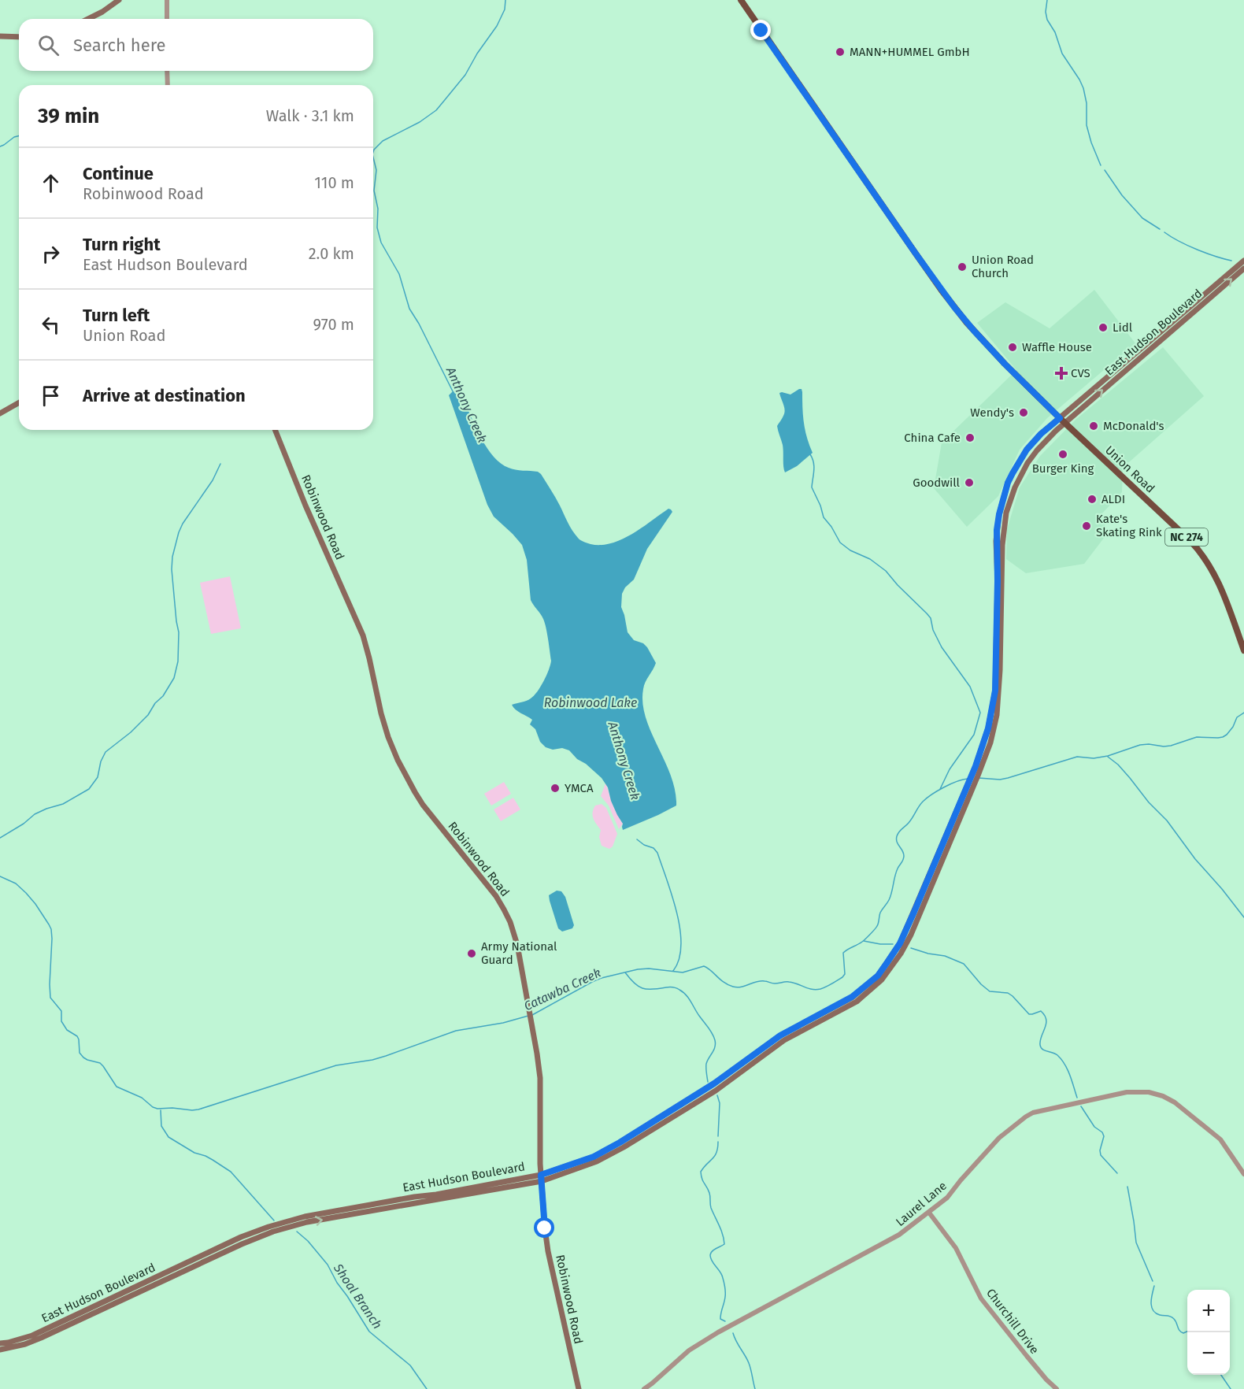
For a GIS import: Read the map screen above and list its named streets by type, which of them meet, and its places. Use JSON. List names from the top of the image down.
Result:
{
  "streets": {
    "main road": [
      "East Hudson Boulevard",
      "Union Road",
      "Robinwood Road",
      "NC 274"
    ],
    "street": ["Laurel Lane", "Churchill Drive"]
  },
  "crossings": [
    ["East Hudson Boulevard", "Union Road"],
    ["East Hudson Boulevard", "Robinwood Road"],
    ["Laurel Lane", "Churchill Drive"]
  ],
  "water": [
    "Anthony Creek",
    "Robinwood Lake",
    "Catawba Creek",
    "Shoal Branch"
  ],
  "places": {
    "other": [
      "MANN+HUMMEL GmbH",
      "Union Road Church",
      "Lidl",
      "Waffle House",
      "Wendy's",
      "McDonald's",
      "China Cafe",
      "Burger King",
      "Goodwill",
      "ALDI",
      "Kate's Skating Rink",
      "YMCA",
      "Army National Guard"
    ],
    "health": ["CVS"]
  },
  "page": {
    "search": "Search here",
    "heading": ["39 min", "Walk · 3.1 km"],
    "list": [
      ["Continue", "Robinwood Road", "110 m"],
      ["Turn right", "East Hudson Boulevard", "2.0 km"],
      ["Turn left", "Union Road", "970 m"],
      "Arrive at destination"
    ],
    "map_buttons": ["+", "−"]
  }
}
